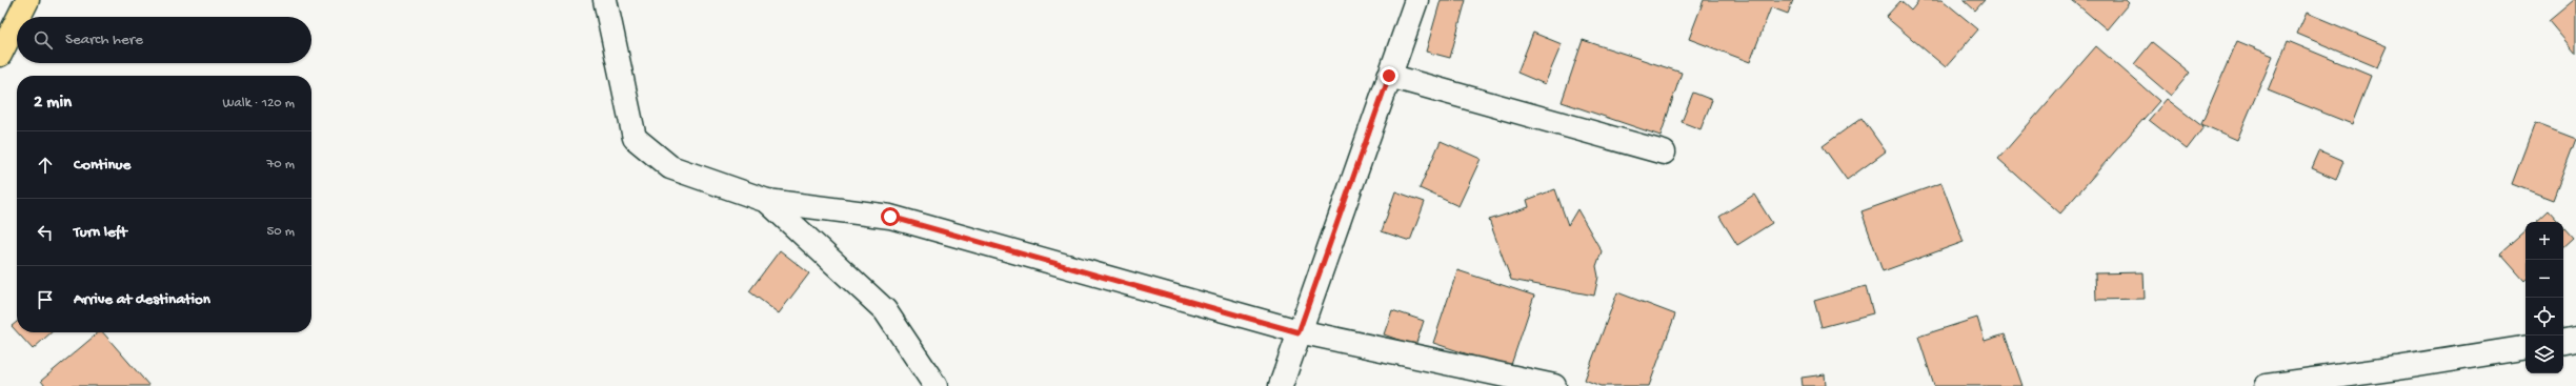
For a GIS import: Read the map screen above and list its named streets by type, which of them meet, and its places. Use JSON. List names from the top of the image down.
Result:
{
  "page": {
    "search": "Search here",
    "heading": ["2 min", "Walk · 120 m"],
    "list": [
      ["Continue", "70 m"],
      ["Turn left", "50 m"],
      "Arrive at destination"
    ],
    "map_buttons": ["+", "−"]
  }
}
